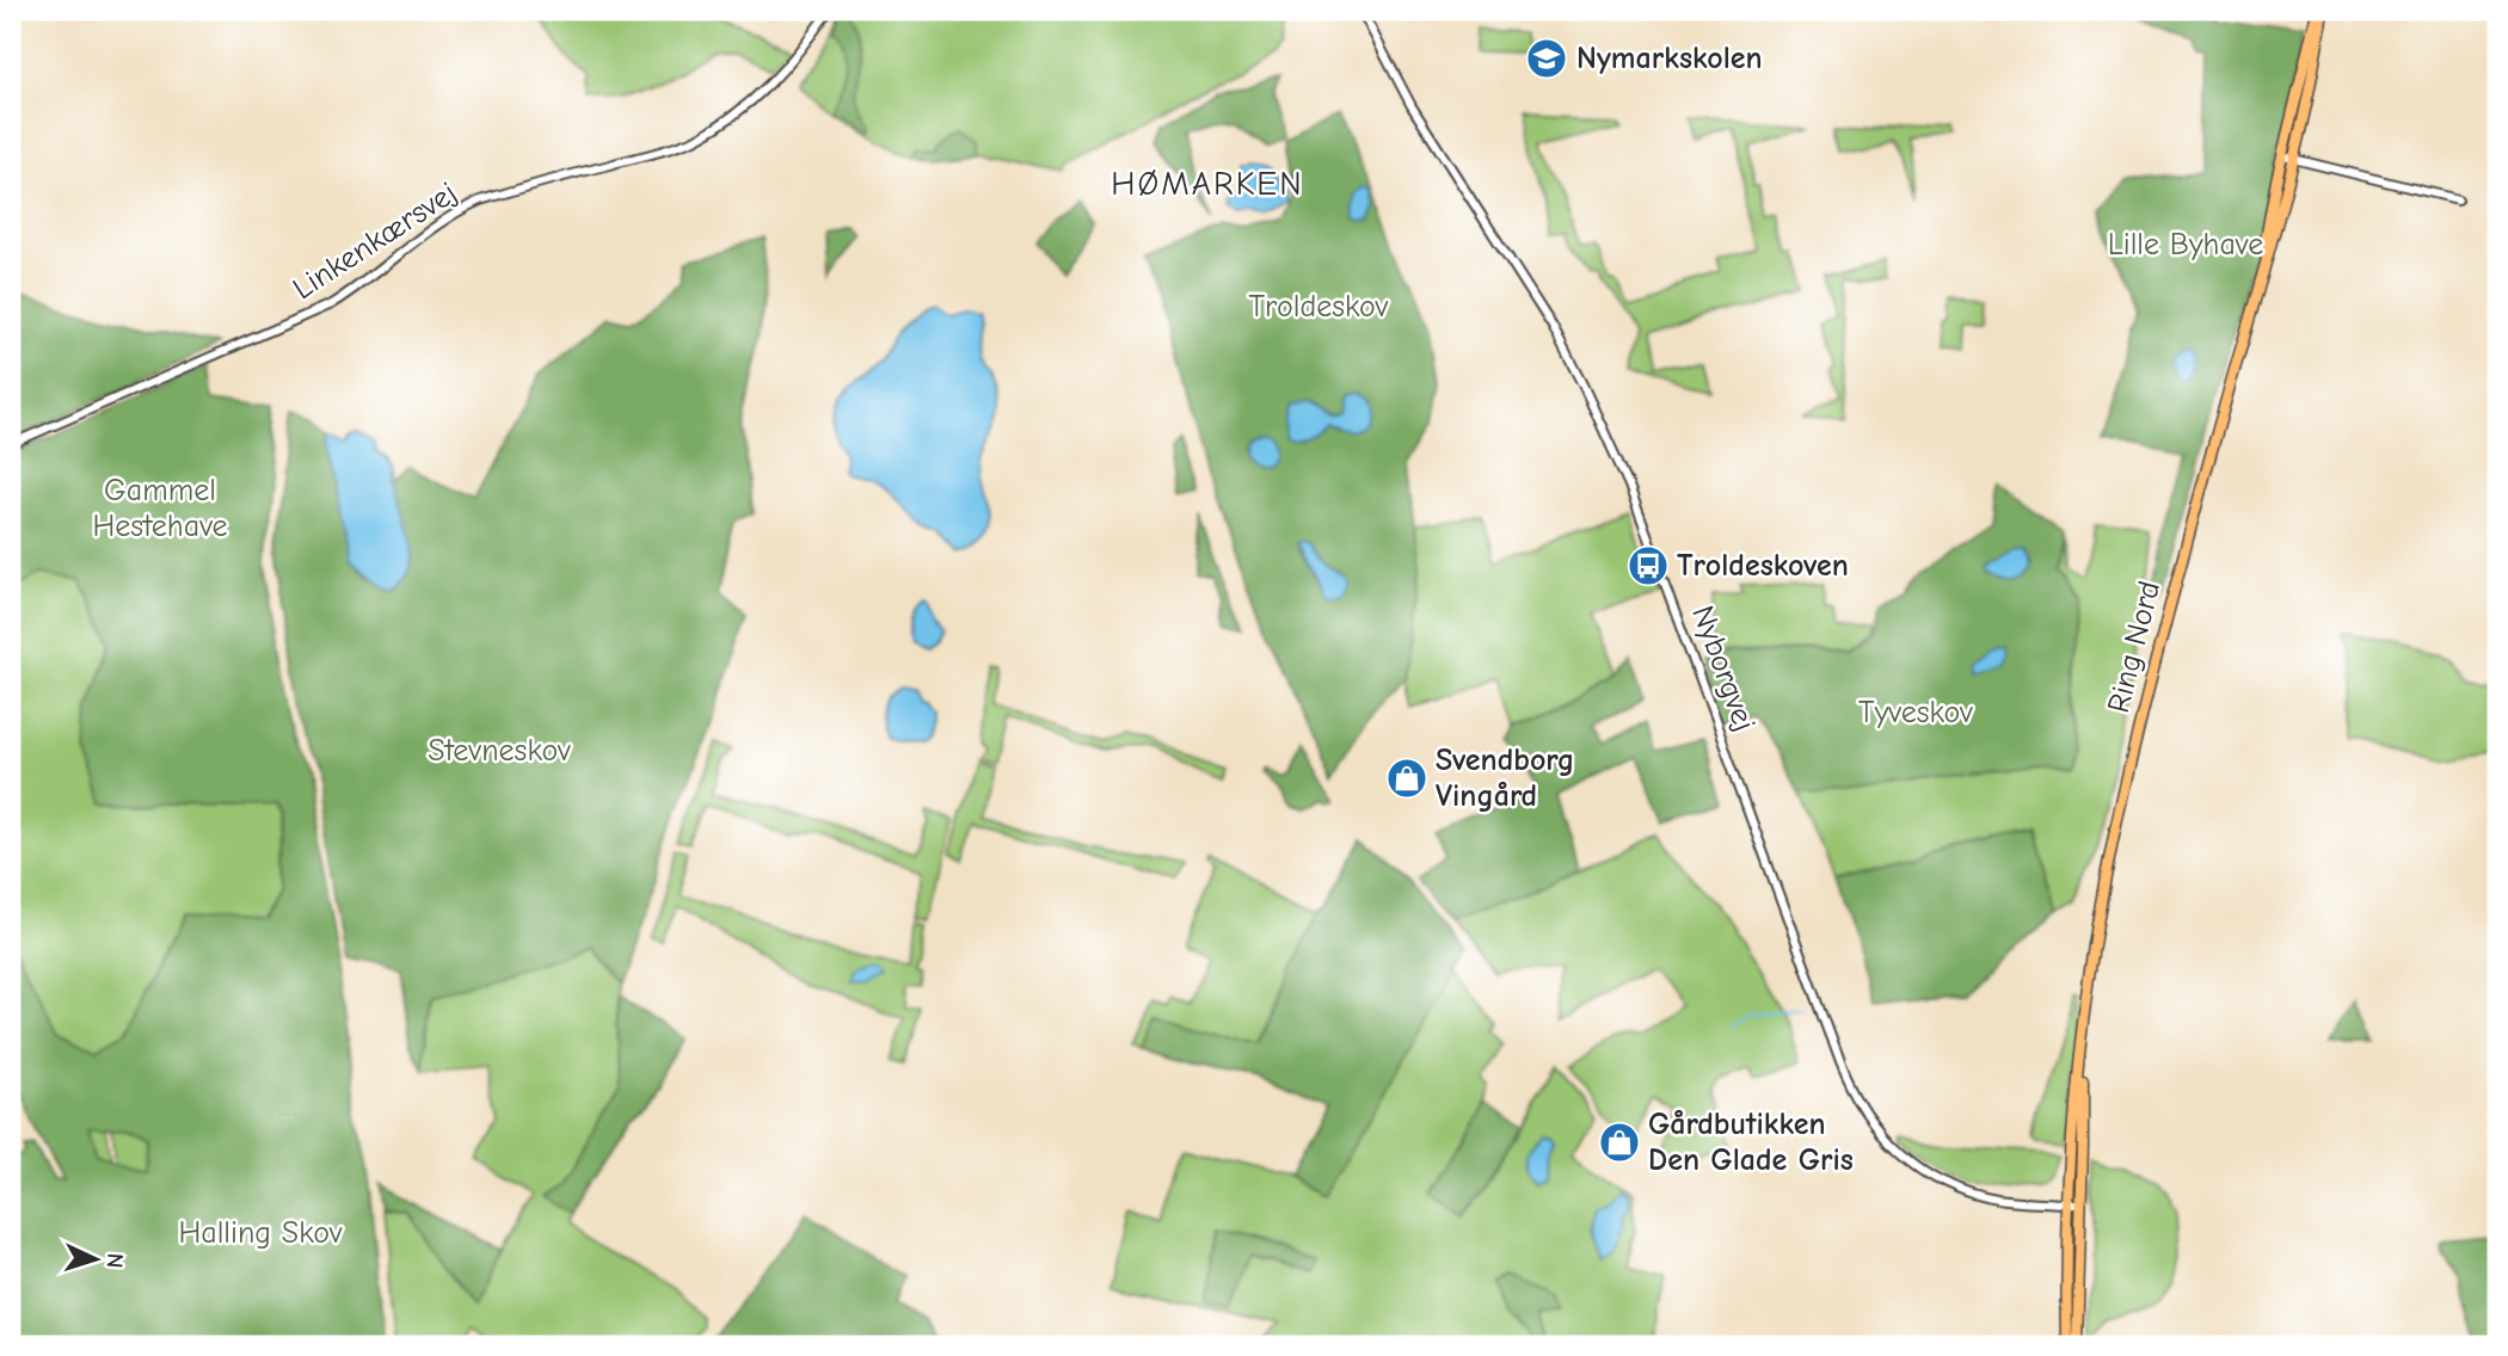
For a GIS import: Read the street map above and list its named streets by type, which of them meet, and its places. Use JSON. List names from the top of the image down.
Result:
{
  "streets": {
    "main road": ["Ring Nord"],
    "street": ["Linkenkærsvej", "Nyborgvej"]
  },
  "crossings": [
    ["Ring Nord", "Nyborgvej"]
  ],
  "districts": ["HØMARKEN"],
  "parks": [
    "Lille Byhave",
    "Troldeskov",
    "Gammel Hestehave",
    "Tyveskov",
    "Stevneskov",
    "Halling Skov"
  ],
  "places": {
    "school or university": ["Nymarkskolen"],
    "bus stop": ["Troldeskoven"],
    "shop": ["Svendborg Vingård", "Gårdbutikken Den Glade Gris"]
  },
  "north": "right"
}
